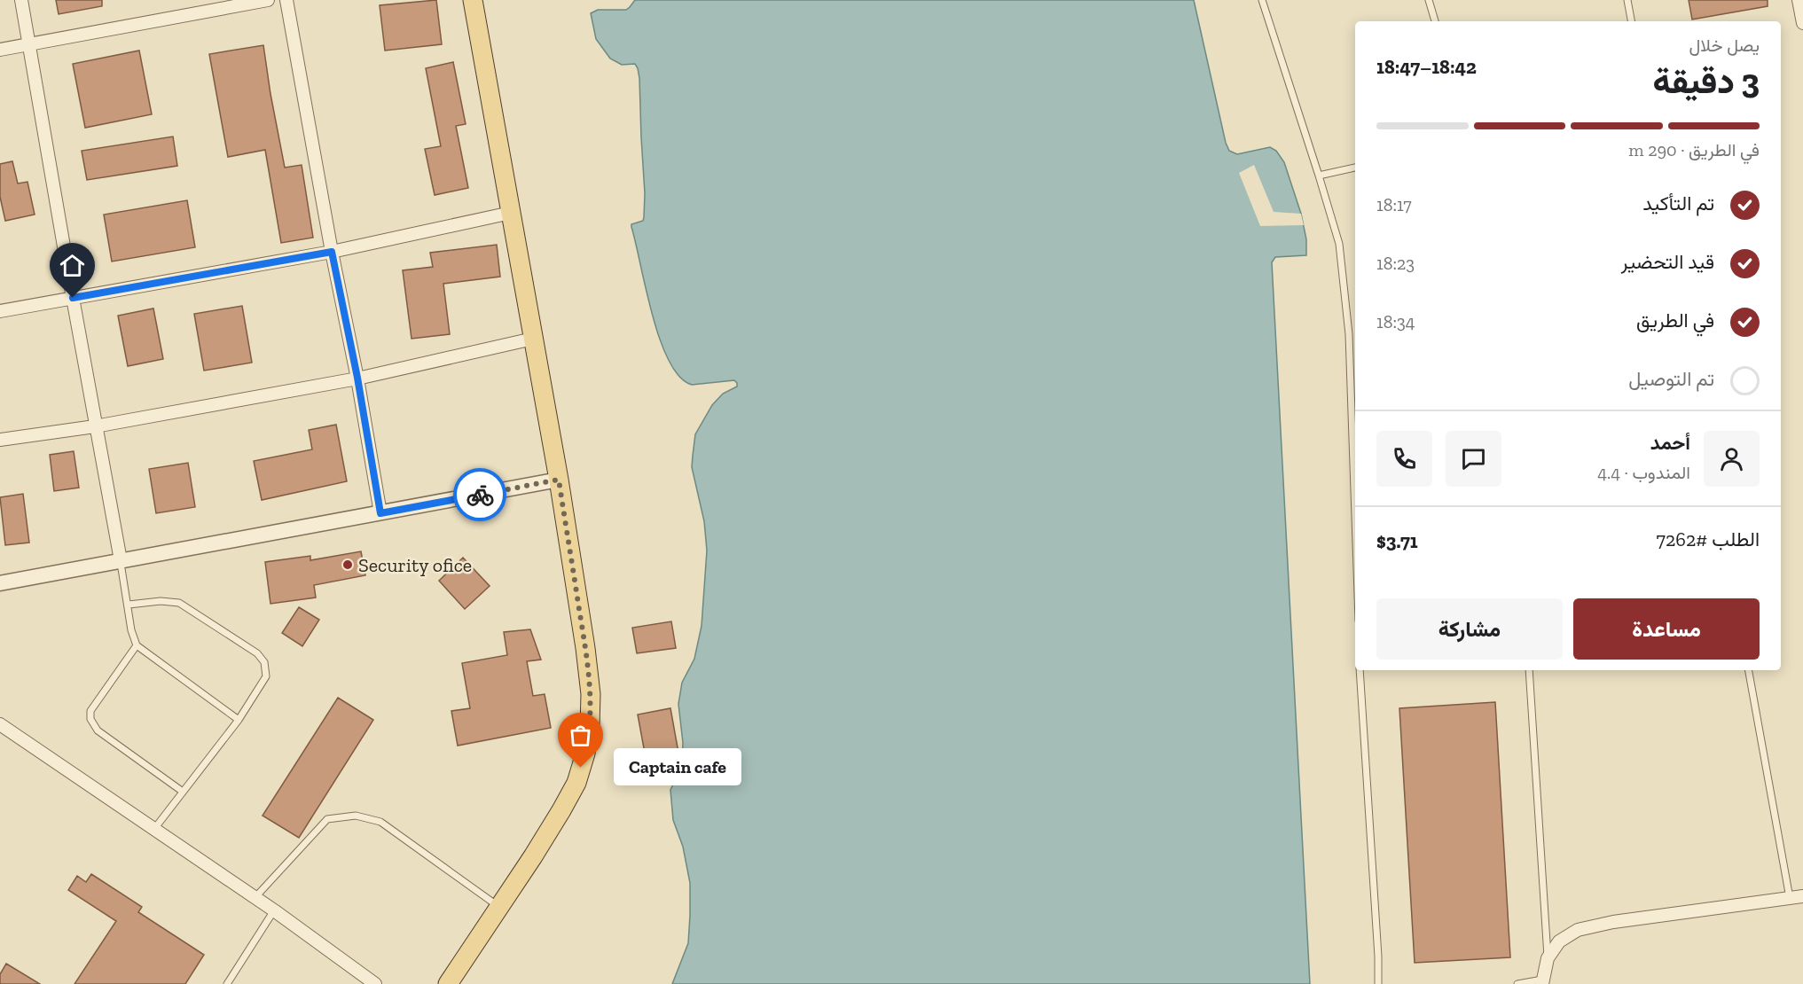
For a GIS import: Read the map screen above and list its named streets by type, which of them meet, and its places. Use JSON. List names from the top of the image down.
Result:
{
  "places": ["Security ofice", "Captain cafe"],
  "page": {
    "heading": ["3 دقيقة", "يصل خلال", "18:42–18:47"],
    "panel": [
      "أحمد",
      "المندوب · 4.4",
      "الطلب #7262",
      "$3.71"
    ],
    "bar": "في الطريق · 290 m",
    "list": [
      ["تم التأكيد", "18:17"],
      ["قيد التحضير", "18:23"],
      ["في الطريق", "18:34"],
      "تم التوصيل"
    ],
    "buttons": ["مساعدة", "مشاركة"],
    "bubble": "Captain cafe"
  }
}
